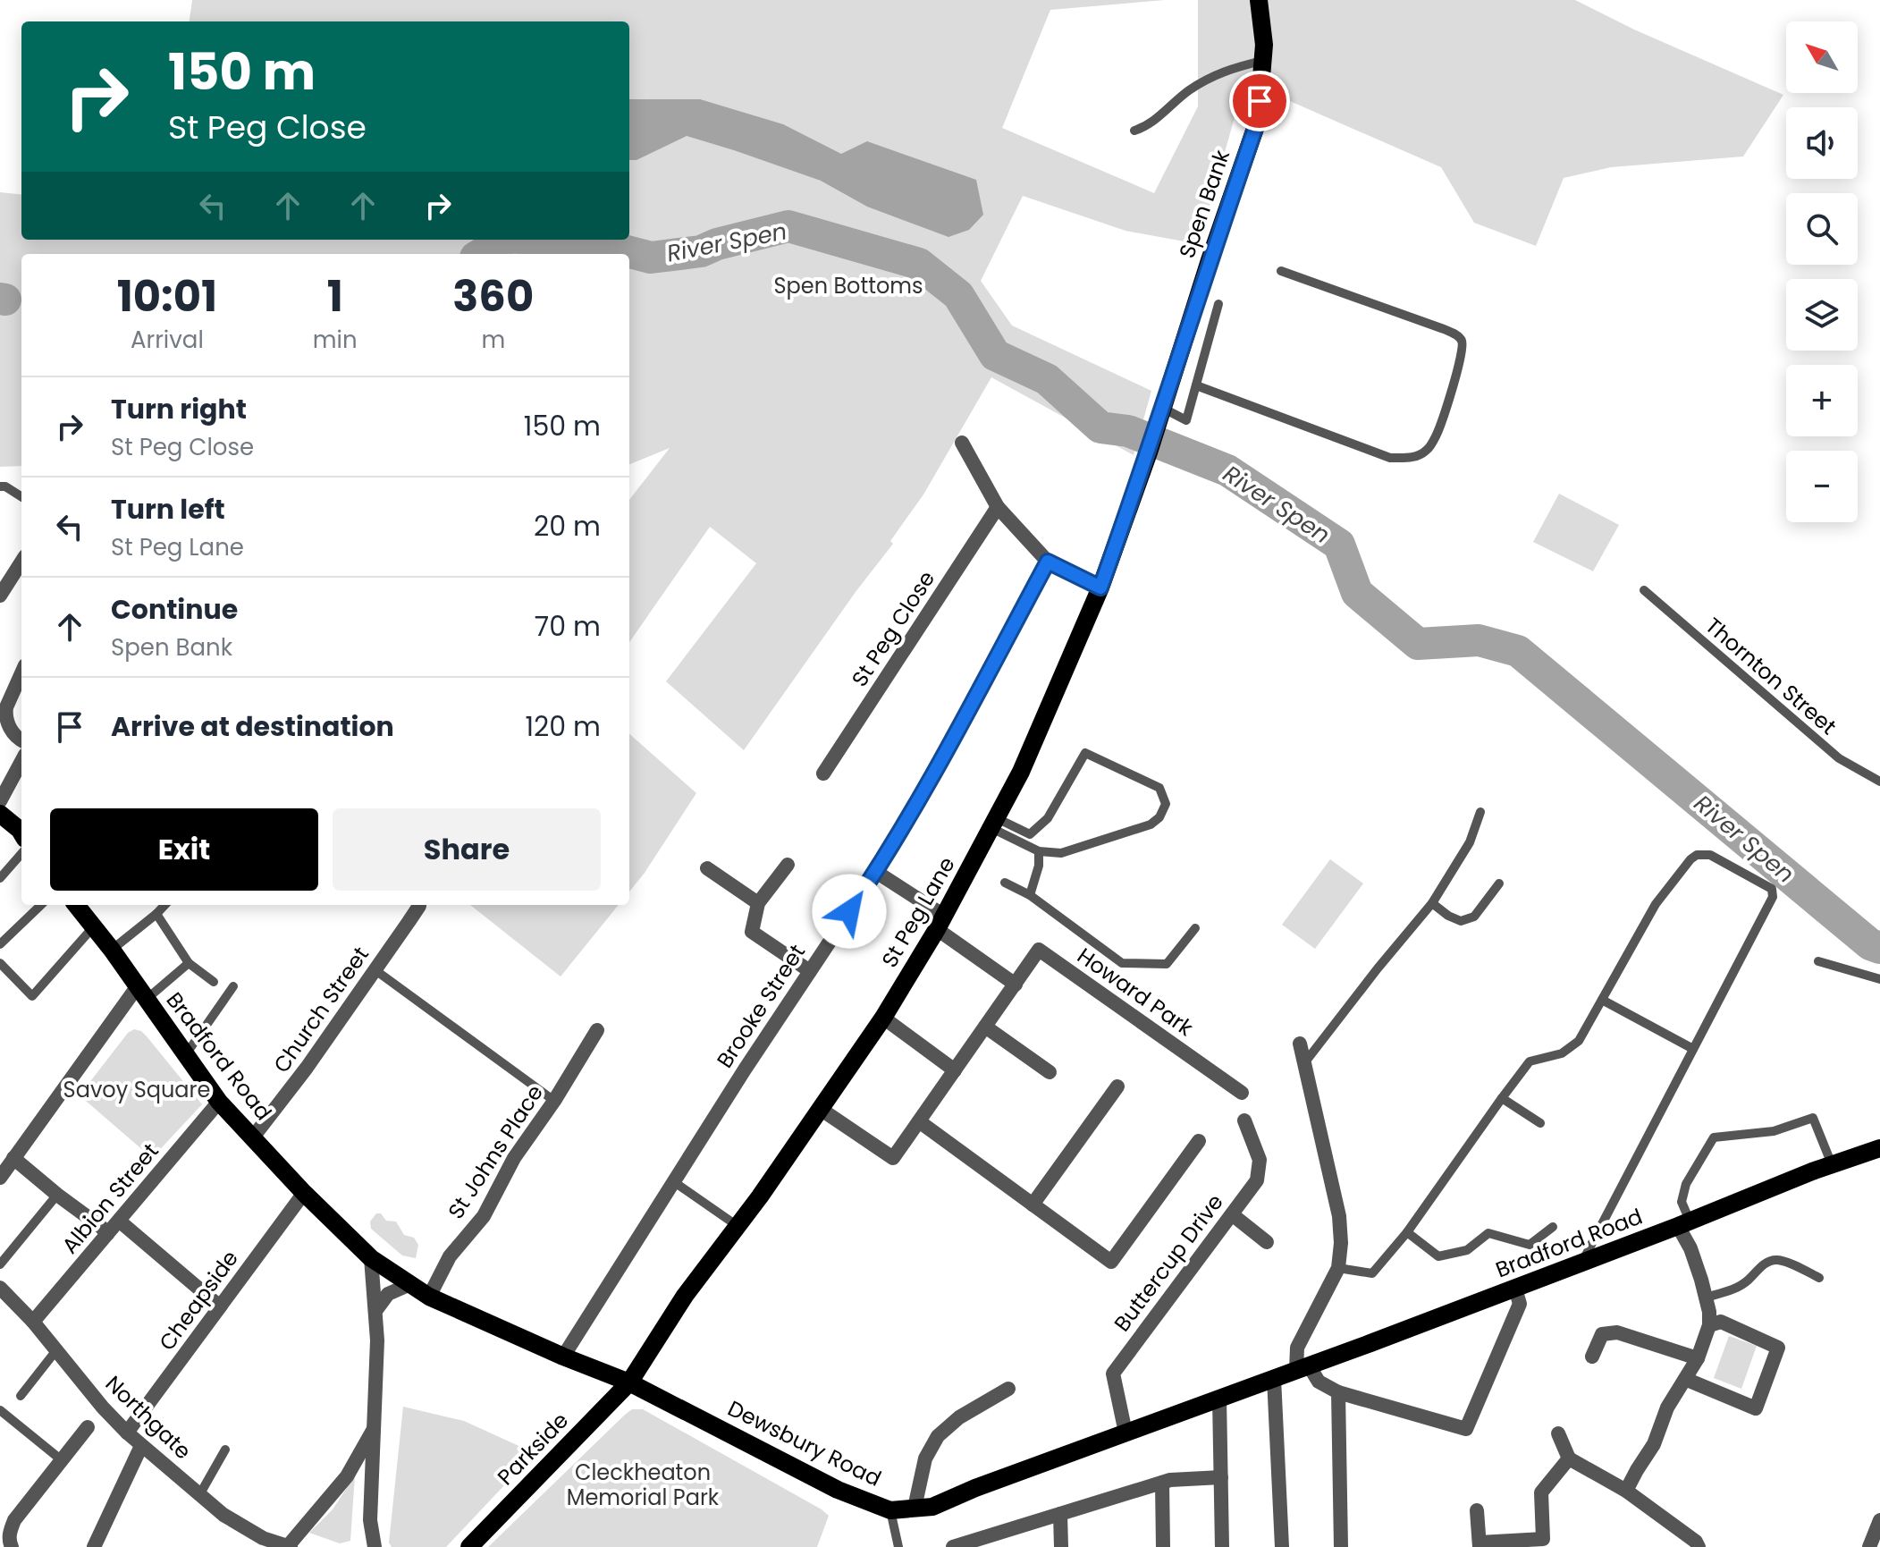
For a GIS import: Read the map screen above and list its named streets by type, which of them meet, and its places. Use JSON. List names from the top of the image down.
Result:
{
  "streets": {
    "main road": [
      "Spen Bank",
      "St Peg Lane",
      "Bradford Road",
      "Dewsbury Road",
      "Parkside"
    ],
    "street": [
      "St Peg Close",
      "Howard Park",
      "Brooke Street",
      "Church Street",
      "St Johns Place",
      "Albion Street",
      "Buttercup Drive",
      "Cheapside",
      "Northgate"
    ],
    "lane": ["Thornton Street"]
  },
  "crossings": [
    ["Spen Bank", "St Peg Lane"],
    ["St Peg Lane", "Howard Park"],
    ["St Peg Lane", "Dewsbury Road"],
    ["St Peg Lane", "Parkside"],
    ["Brooke Street", "Dewsbury Road"],
    ["Church Street", "Bradford Road"],
    ["Bradford Road", "Albion Street"],
    ["Bradford Road", "Cheapside"],
    ["Bradford Road", "Dewsbury Road"],
    ["St Johns Place", "Dewsbury Road"],
    ["Albion Street", "Northgate"],
    ["Buttercup Drive", "Dewsbury Road"],
    ["Cheapside", "Northgate"],
    ["Dewsbury Road", "Parkside"]
  ],
  "water": ["River Spen"],
  "parks": ["Spen Bottoms", "Savoy Square", "Cleckheaton Memorial Park"],
  "north": "top left",
  "page": {
    "map_buttons": ["+", "−"],
    "turn": ["150 m", "St Peg Close"],
    "eta": [
      "10:01",
      "Arrival",
      "1",
      "min",
      "360",
      "m"
    ],
    "list": [
      {
        "name": "Turn right",
        "note": "St Peg Close",
        "value": "150 m"
      },
      {
        "name": "Turn left",
        "note": "St Peg Lane",
        "value": "20 m"
      },
      {
        "name": "Continue",
        "note": "Spen Bank",
        "value": "70 m"
      },
      {
        "name": "Arrive at destination",
        "value": "120 m"
      }
    ],
    "buttons": ["Exit", "Share"]
  }
}
